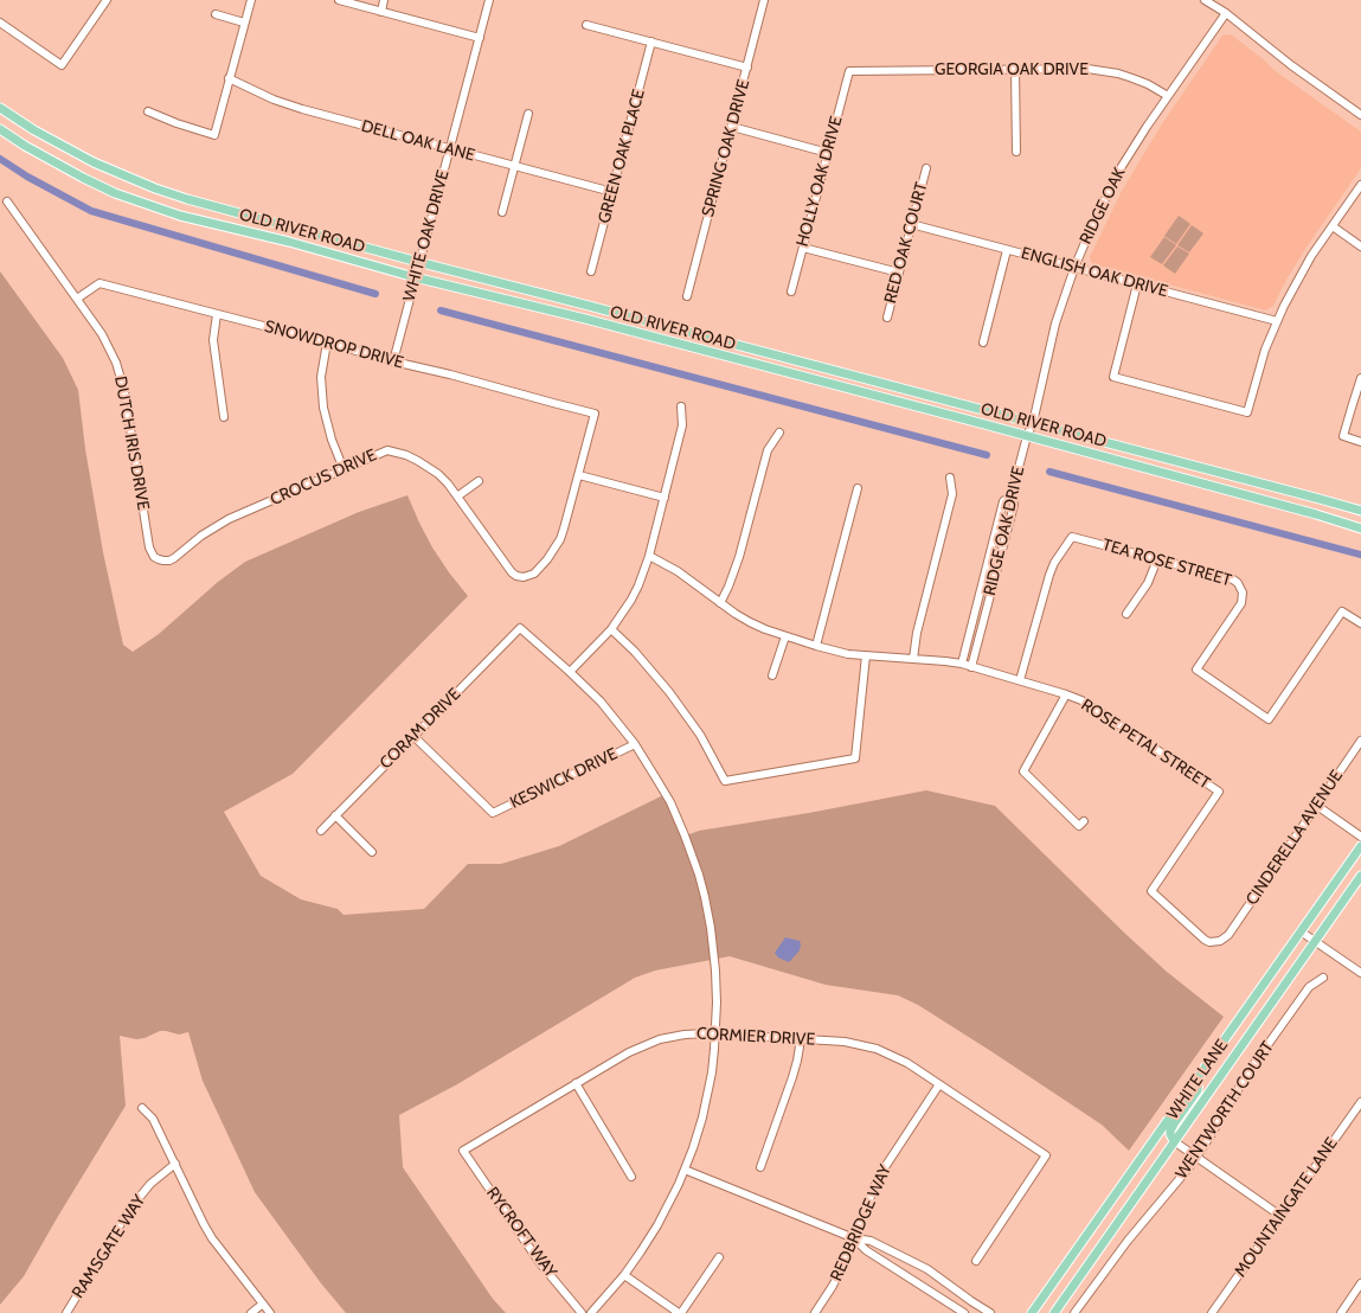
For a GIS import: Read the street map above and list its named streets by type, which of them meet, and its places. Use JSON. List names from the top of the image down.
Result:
{
  "streets": {
    "main road": ["OLD RIVER ROAD", "WHITE LANE"],
    "street": [
      "GEORGIA OAK DRIVE",
      "DELL OAK LANE",
      "SPRING OAK DRIVE",
      "GREEN OAK PLACE",
      "HOLLY OAK DRIVE",
      "RIDGE OAK",
      "WHITE OAK DRIVE",
      "RED OAK COURT",
      "ENGLISH OAK DRIVE",
      "SNOWDROP DRIVE",
      "DUTCH IRIS DRIVE",
      "CROCUS DRIVE",
      "RIDGE OAK DRIVE",
      "TEA ROSE STREET",
      "CORAM DRIVE",
      "ROSE PETAL STREET",
      "KESWICK DRIVE",
      "CINDERELLA AVENUE",
      "CORMIER DRIVE",
      "WENTWORTH COURT",
      "MOUNTAINGATE LANE",
      "REDBRIDGE WAY",
      "RYCROFT WAY",
      "RAMSGATE WAY"
    ]
  },
  "crossings": [
    ["GEORGIA OAK DRIVE", "HOLLY OAK DRIVE"],
    ["GEORGIA OAK DRIVE", "RIDGE OAK"],
    ["DELL OAK LANE", "GREEN OAK PLACE"],
    ["DELL OAK LANE", "WHITE OAK DRIVE"],
    ["RIDGE OAK", "OLD RIVER ROAD"],
    ["RIDGE OAK", "ENGLISH OAK DRIVE"],
    ["RIDGE OAK", "RIDGE OAK DRIVE"],
    ["OLD RIVER ROAD", "WHITE OAK DRIVE"],
    ["OLD RIVER ROAD", "RIDGE OAK DRIVE"],
    ["WHITE OAK DRIVE", "SNOWDROP DRIVE"],
    ["RED OAK COURT", "ENGLISH OAK DRIVE"],
    ["SNOWDROP DRIVE", "DUTCH IRIS DRIVE"],
    ["SNOWDROP DRIVE", "CROCUS DRIVE"],
    ["DUTCH IRIS DRIVE", "CROCUS DRIVE"],
    ["RIDGE OAK DRIVE", "ROSE PETAL STREET"],
    ["TEA ROSE STREET", "ROSE PETAL STREET"],
    ["CORAM DRIVE", "KESWICK DRIVE"],
    ["ROSE PETAL STREET", "CINDERELLA AVENUE"],
    ["CORMIER DRIVE", "REDBRIDGE WAY"],
    ["CORMIER DRIVE", "RYCROFT WAY"]
  ]
}
